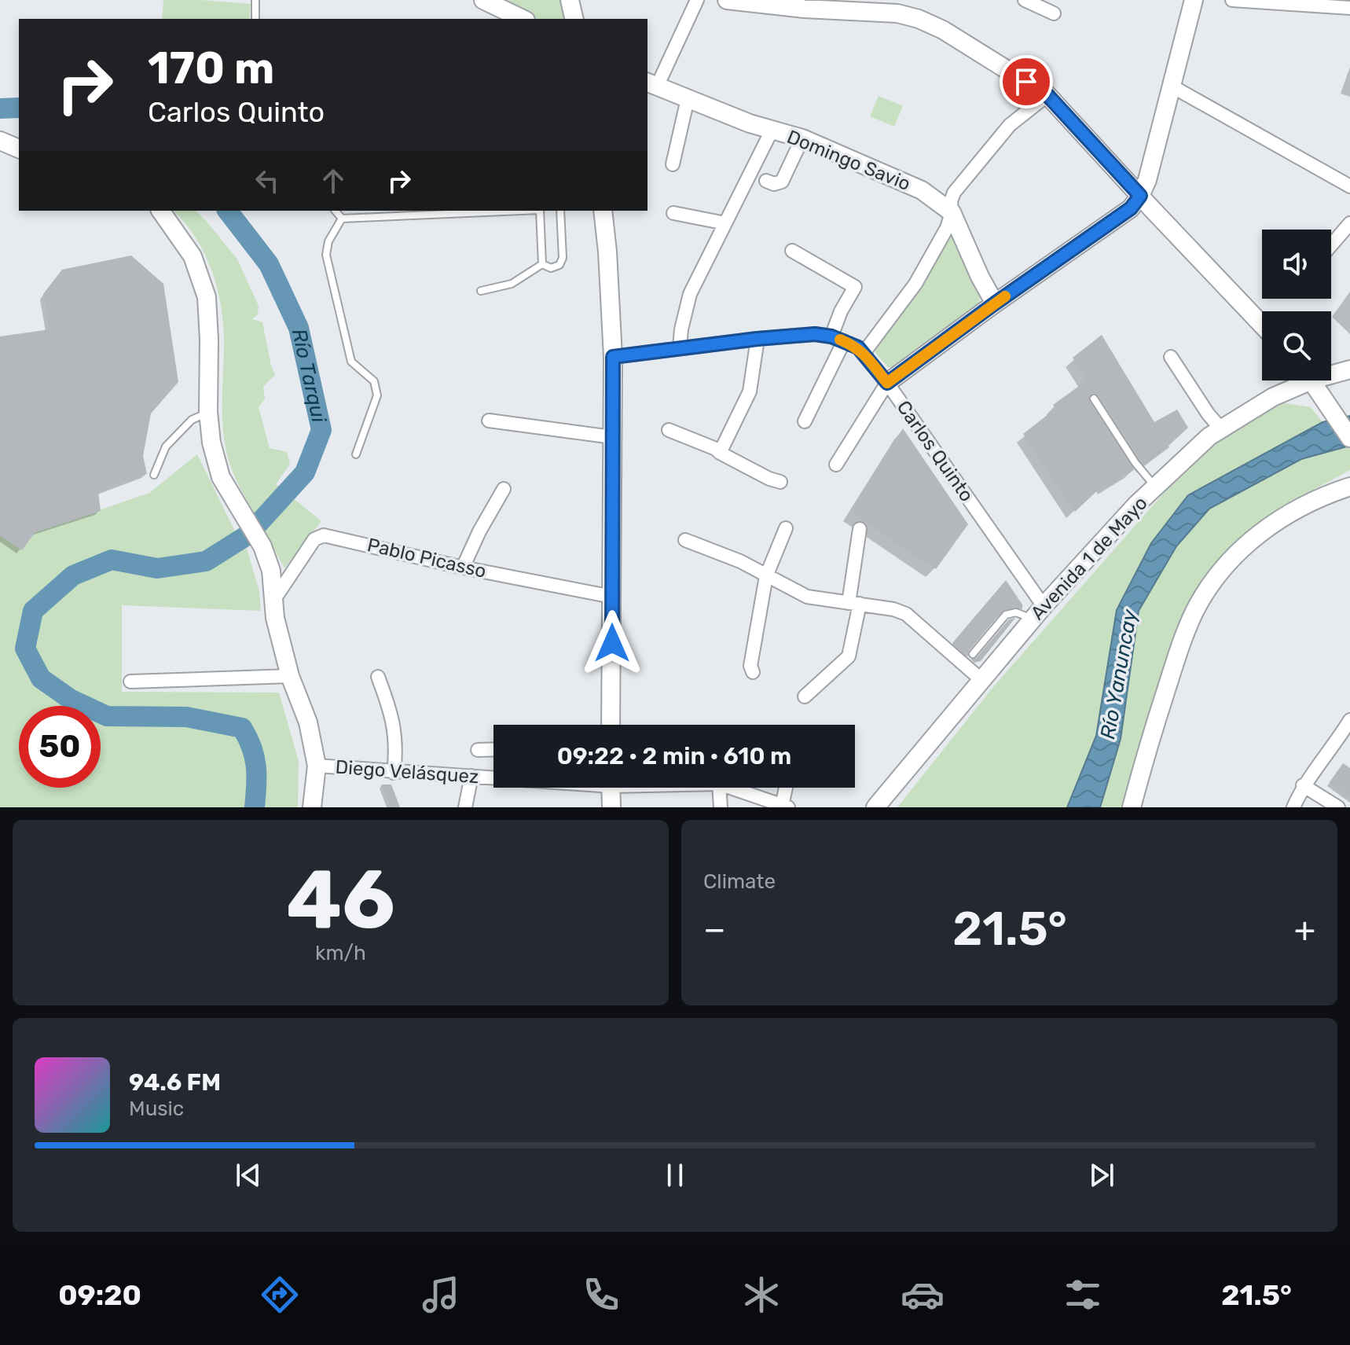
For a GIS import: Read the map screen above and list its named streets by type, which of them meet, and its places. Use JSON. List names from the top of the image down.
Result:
{
  "streets": {
    "street": [
      "Domingo Savio",
      "Carlos Quinto",
      "Pablo Picasso",
      "Avenida 1 de Mayo",
      "Diego Velásquez"
    ]
  },
  "crossings": [
    ["Carlos Quinto", "Avenida 1 de Mayo"]
  ],
  "water": ["Río Tarqui", "Río Yanuncay"],
  "page": {
    "turn": ["170 m", "Carlos Quinto"],
    "limit": "50",
    "trip": "09:22 · 2 min · 610 m",
    "tile": [
      ["46", "km/h"],
      "Climate"
    ],
    "heat": ["−", "21.5°", "+"],
    "song": ["94.6 FM", "Music"],
    "tabs": ["09:20", "21.5°"]
  }
}
